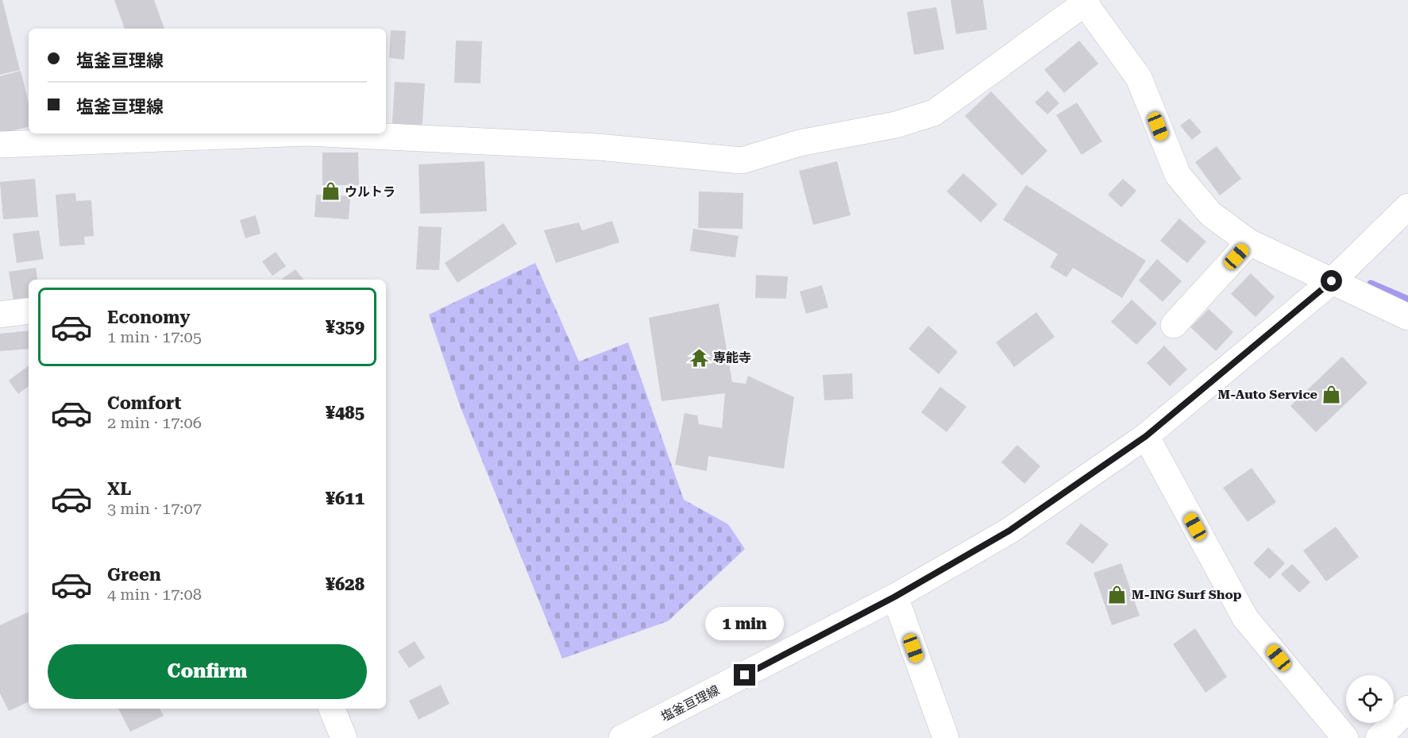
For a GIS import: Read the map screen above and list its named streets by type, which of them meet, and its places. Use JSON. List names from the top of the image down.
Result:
{
  "streets": {
    "street": ["塩釜亘理線"]
  },
  "places": {
    "shop": ["ウルトラ", "M-Auto Service", "M-ING Surf Shop"],
    "temple": ["専能寺"]
  },
  "page": {
    "banner": ["塩釜亘理線", "塩釜亘理線"],
    "list": [
      {
        "name": "Economy",
        "note": "1 min · 17:05",
        "value": "¥359"
      },
      {
        "name": "Comfort",
        "note": "2 min · 17:06",
        "value": "¥485"
      },
      {
        "name": "XL",
        "note": "3 min · 17:07",
        "value": "¥611"
      },
      {
        "name": "Green",
        "note": "4 min · 17:08",
        "value": "¥628"
      }
    ],
    "bubble": "1 min",
    "buttons": "Confirm"
  }
}
